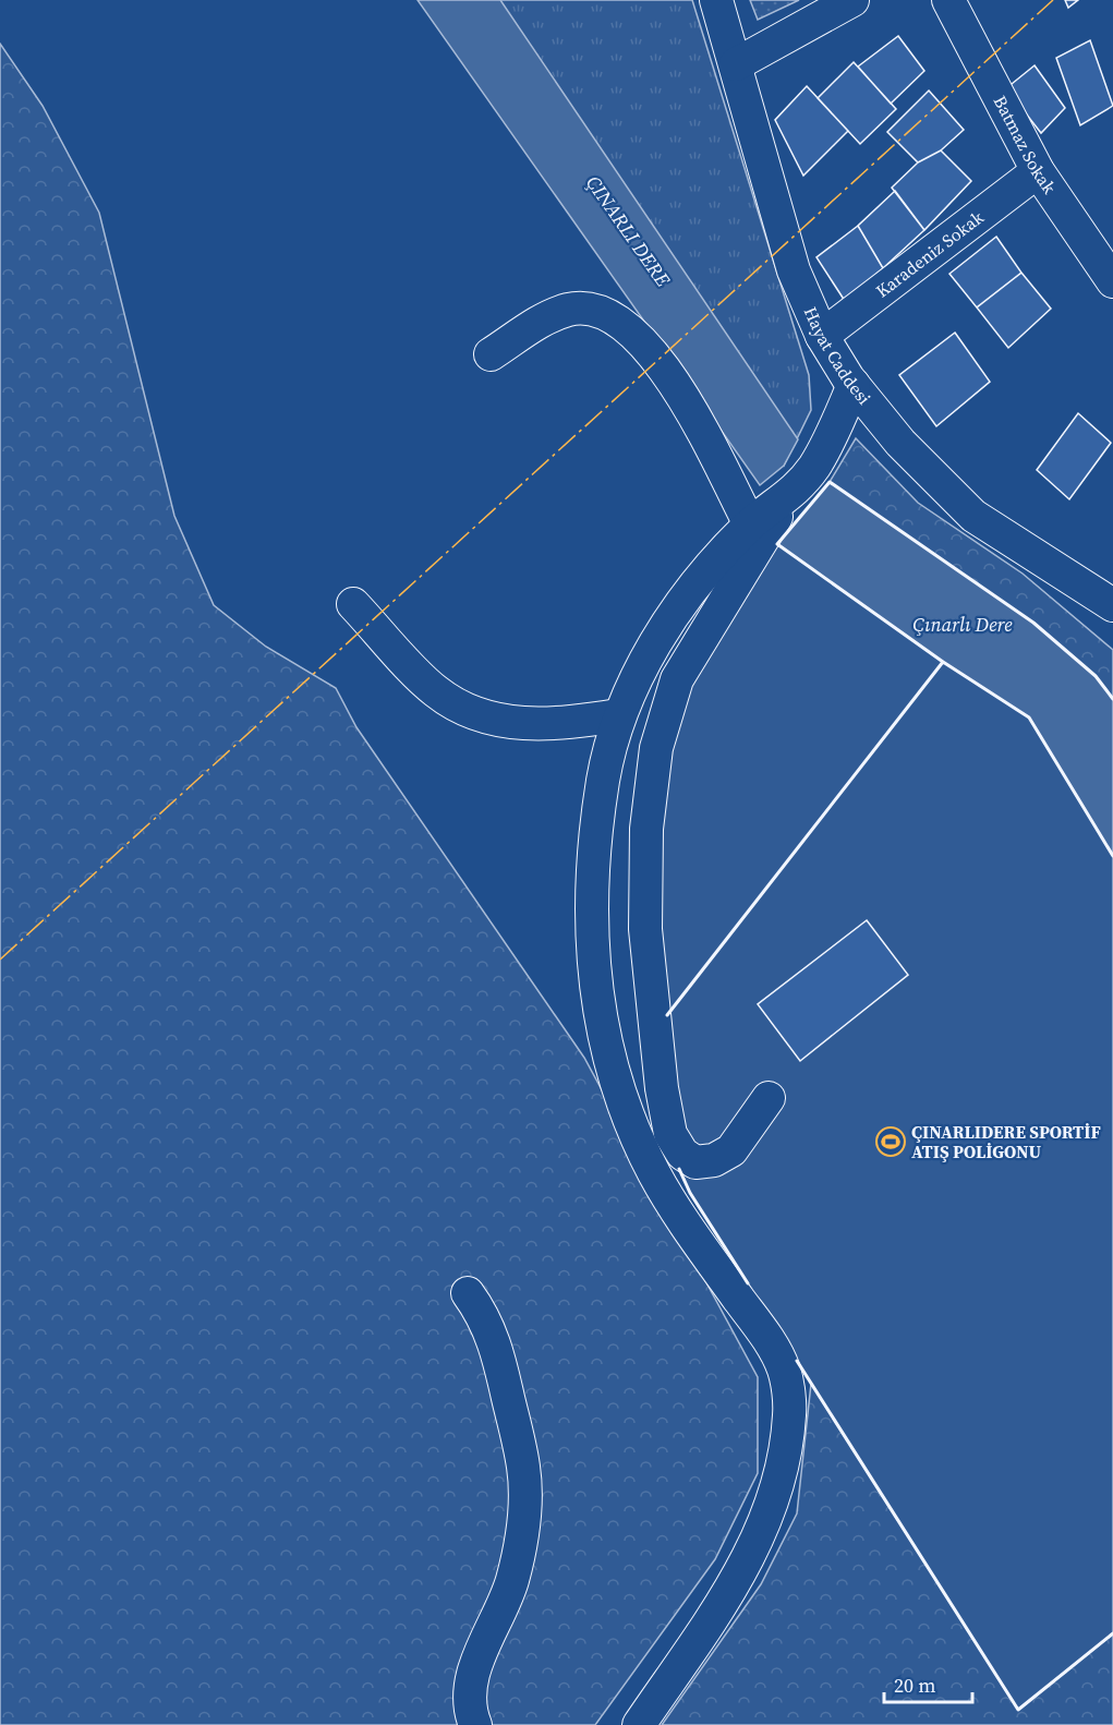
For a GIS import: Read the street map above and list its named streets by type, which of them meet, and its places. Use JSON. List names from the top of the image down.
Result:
{
  "streets": {
    "street": ["Batmaz Sokak", "Karadeniz Sokak", "Hayat Caddesi"]
  },
  "crossings": [
    ["Batmaz Sokak", "Karadeniz Sokak"],
    ["Karadeniz Sokak", "Hayat Caddesi"]
  ],
  "water": ["ÇINARLI DERE", "Çınarlı Dere"],
  "places": {
    "sports": ["ÇINARLIDERE SPORTİF ATIŞ POLİGONU"]
  },
  "scale_bar": "20 m"
}
